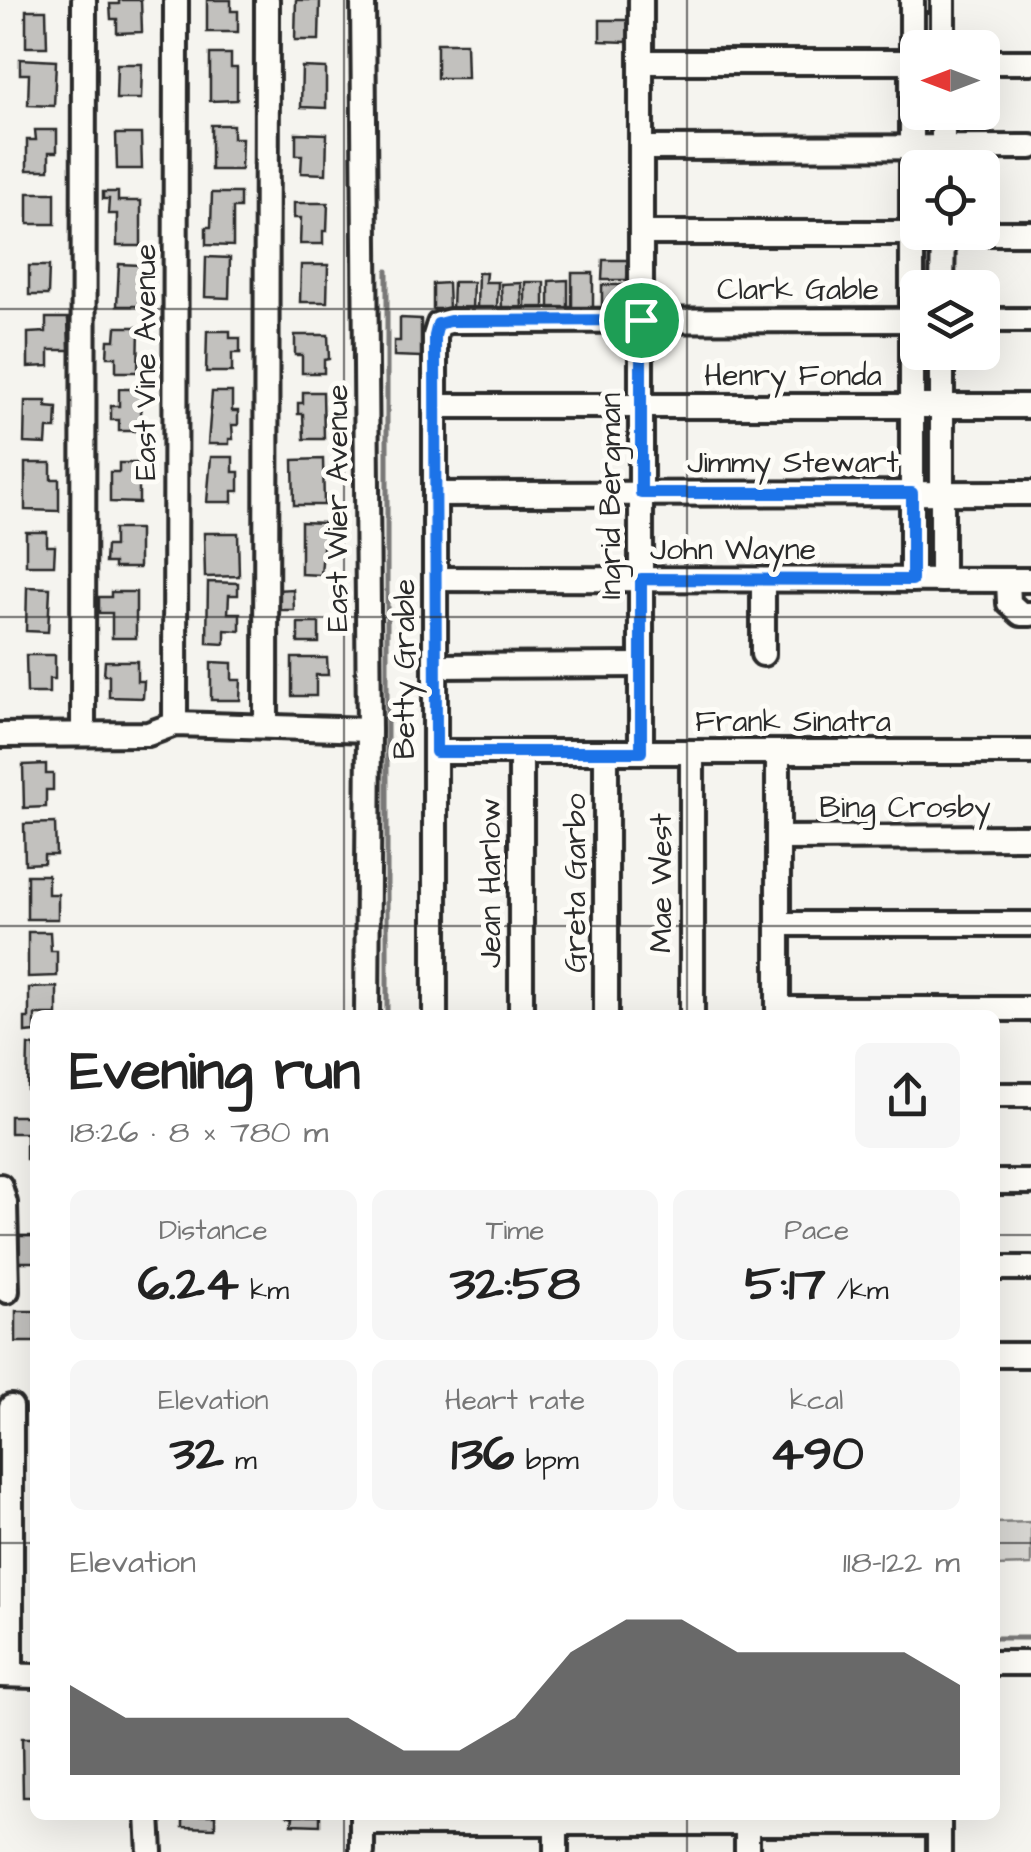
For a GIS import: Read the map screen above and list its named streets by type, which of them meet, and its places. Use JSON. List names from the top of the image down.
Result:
{
  "streets": {
    "street": [
      "Clark Gable",
      "East Vine Avenue",
      "Henry Fonda",
      "Jimmy Stewart",
      "Ingrid Bergman",
      "East Wier Avenue",
      "John Wayne",
      "Betty Grable",
      "Frank Sinatra",
      "Bing Crosby",
      "Jean Harlow",
      "Greta Garbo",
      "Mae West"
    ]
  },
  "crossings": [
    ["Clark Gable", "Ingrid Bergman"],
    ["Clark Gable", "Betty Grable"],
    ["Henry Fonda", "Ingrid Bergman"],
    ["Henry Fonda", "Betty Grable"],
    ["Jimmy Stewart", "Ingrid Bergman"],
    ["Jimmy Stewart", "Betty Grable"],
    ["Ingrid Bergman", "John Wayne"],
    ["Ingrid Bergman", "Frank Sinatra"],
    ["John Wayne", "Betty Grable"],
    ["Betty Grable", "Frank Sinatra"],
    ["Frank Sinatra", "Jean Harlow"],
    ["Frank Sinatra", "Greta Garbo"],
    ["Frank Sinatra", "Mae West"]
  ],
  "north": "left",
  "page": {
    "heading": ["Evening run", "18:26 · 8 × 780 m"],
    "stats": [
      ["Distance", "6.24 km"],
      ["Time", "32:58"],
      ["Pace", "5:17 /km"],
      ["Elevation", "32 m"],
      ["Heart rate", "136 bpm"],
      ["kcal", "490"]
    ],
    "chart": ["Elevation", "118–122 m"]
  }
}
